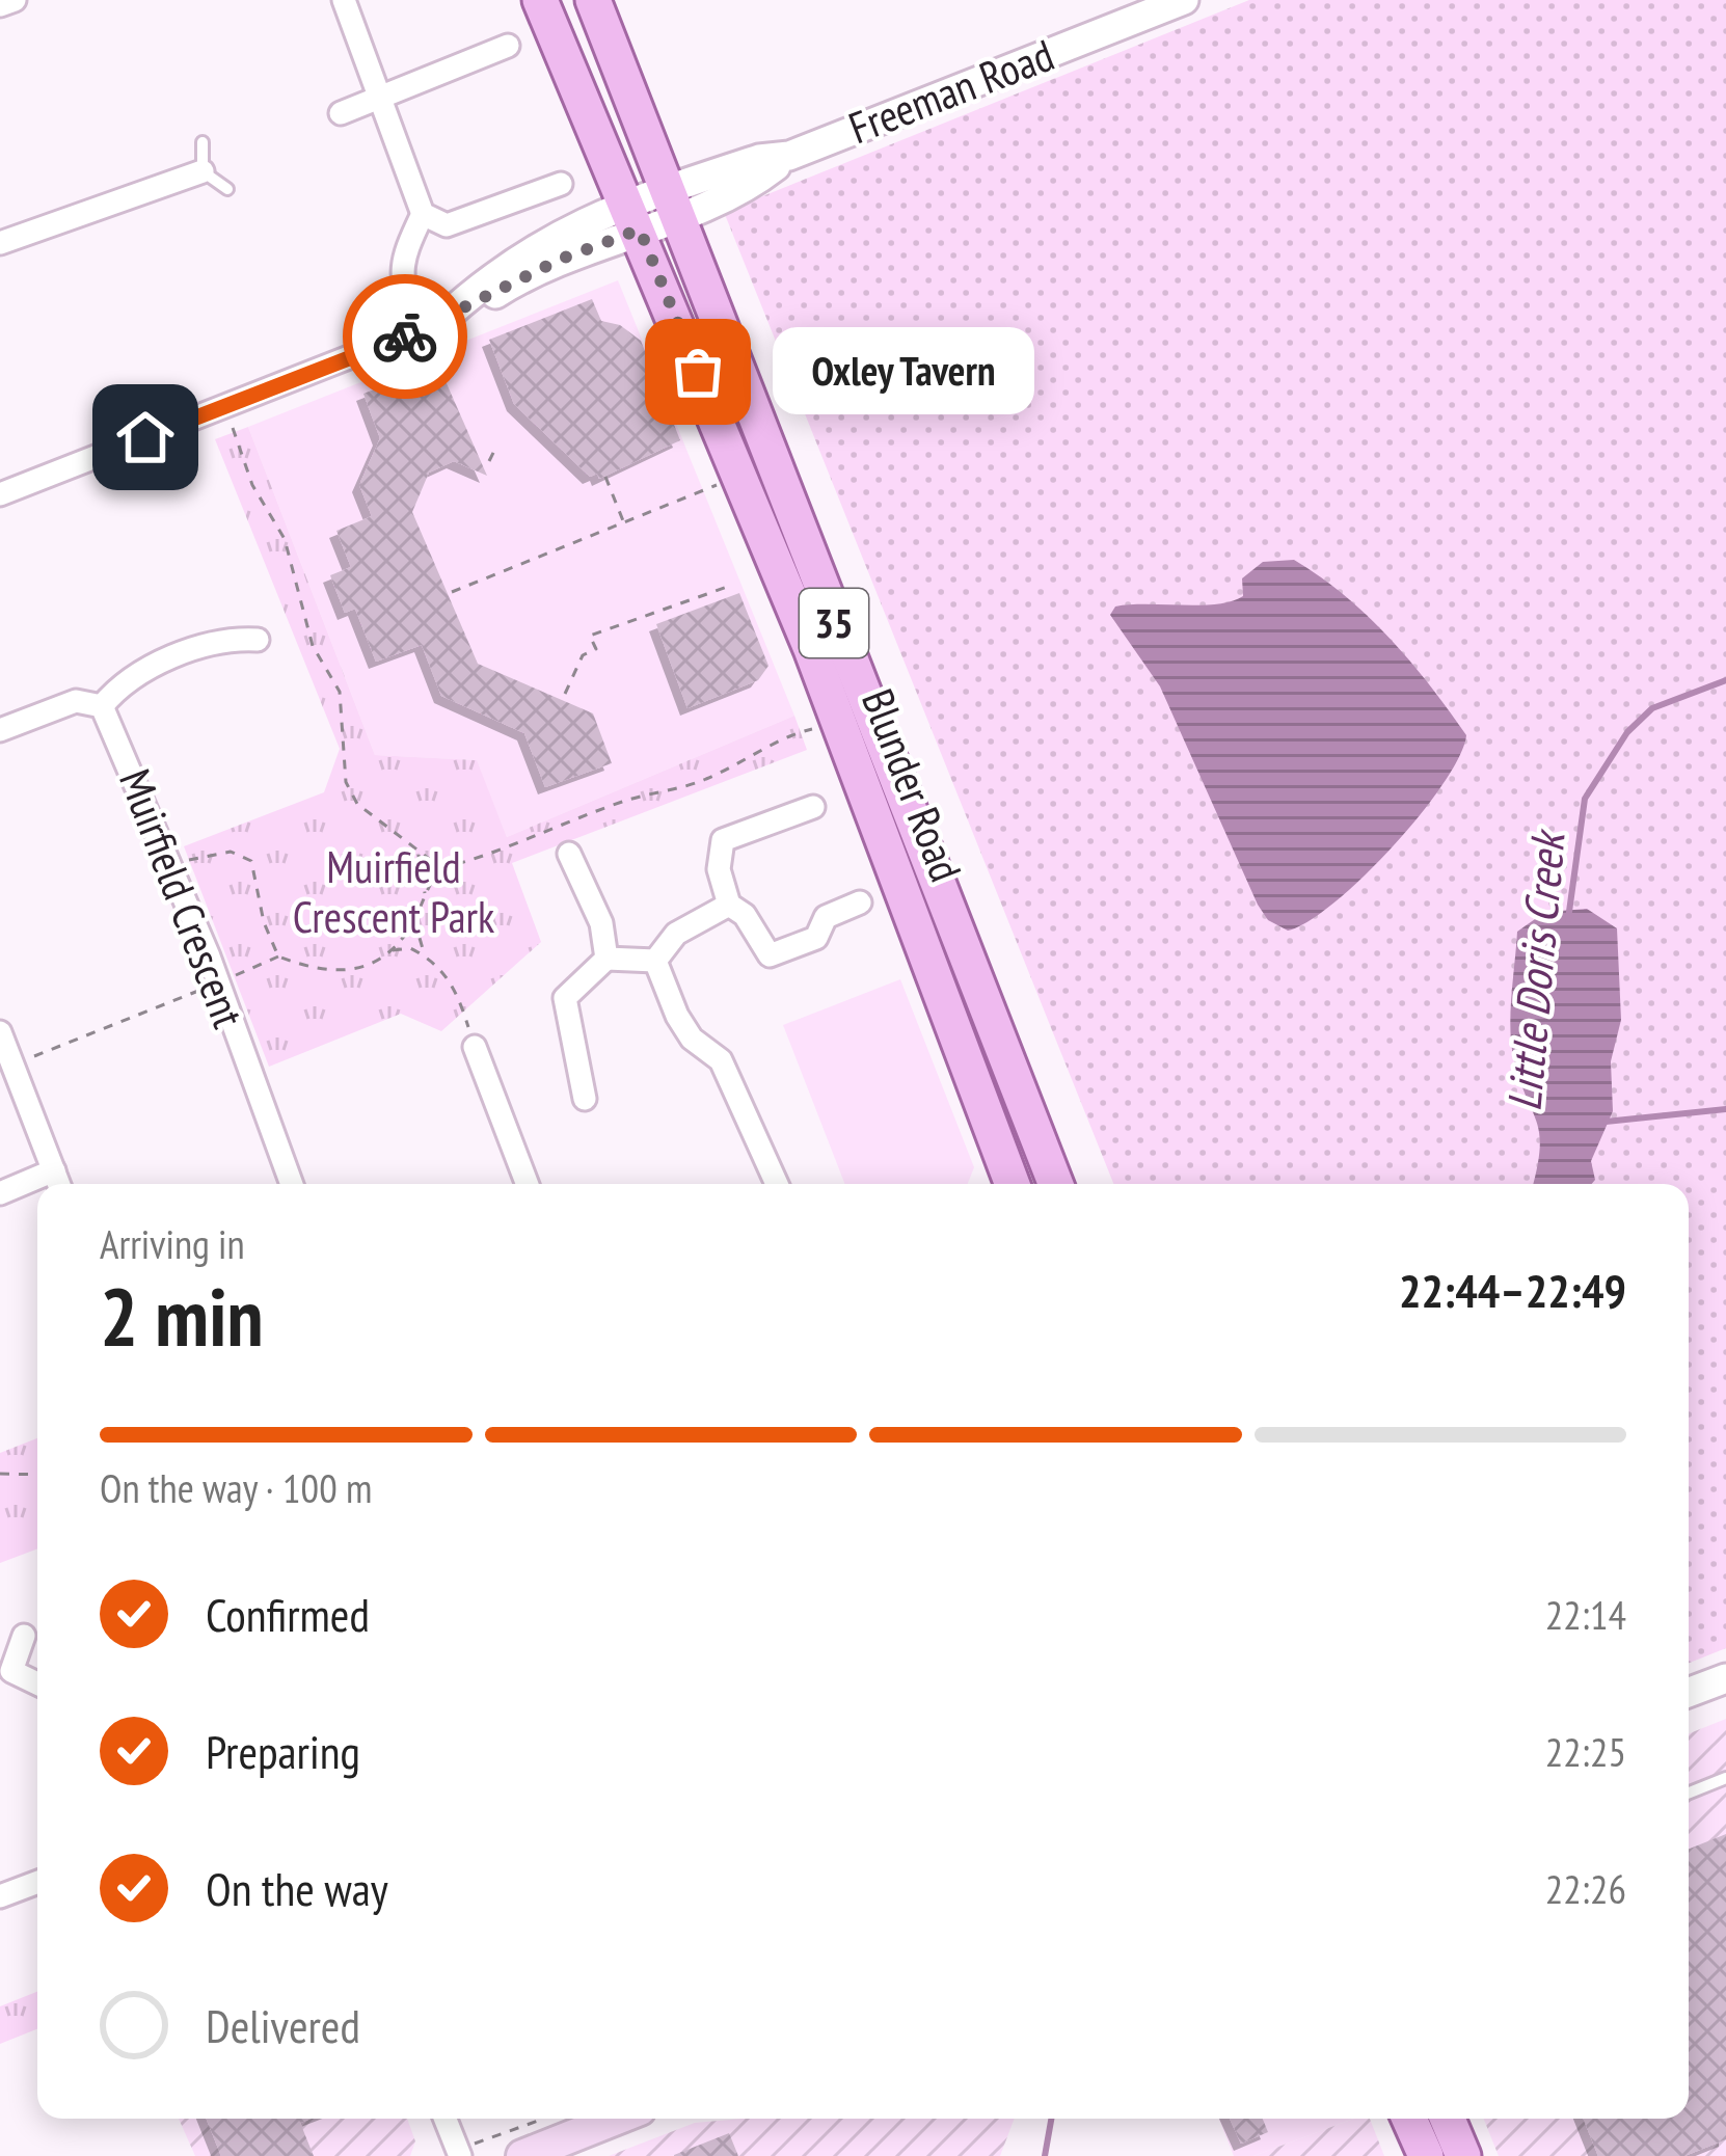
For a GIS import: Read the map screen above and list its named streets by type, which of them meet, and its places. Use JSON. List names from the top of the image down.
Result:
{
  "streets": {
    "main road": ["35", "Blunder Road"],
    "street": ["Freeman Road", "Muirfield Crescent"]
  },
  "crossings": [
    ["Freeman Road", "Blunder Road"]
  ],
  "water": ["Little Doris Creek"],
  "parks": ["Muirfield Crescent Park"],
  "places": ["Oxley Tavern"],
  "page": {
    "bubble": "Oxley Tavern",
    "heading": ["2 min", "Arriving in", "22:44–22:49"],
    "bar": "On the way · 100 m",
    "list": [
      ["Confirmed", "22:14"],
      ["Preparing", "22:25"],
      ["On the way", "22:26"],
      "Delivered"
    ]
  }
}
